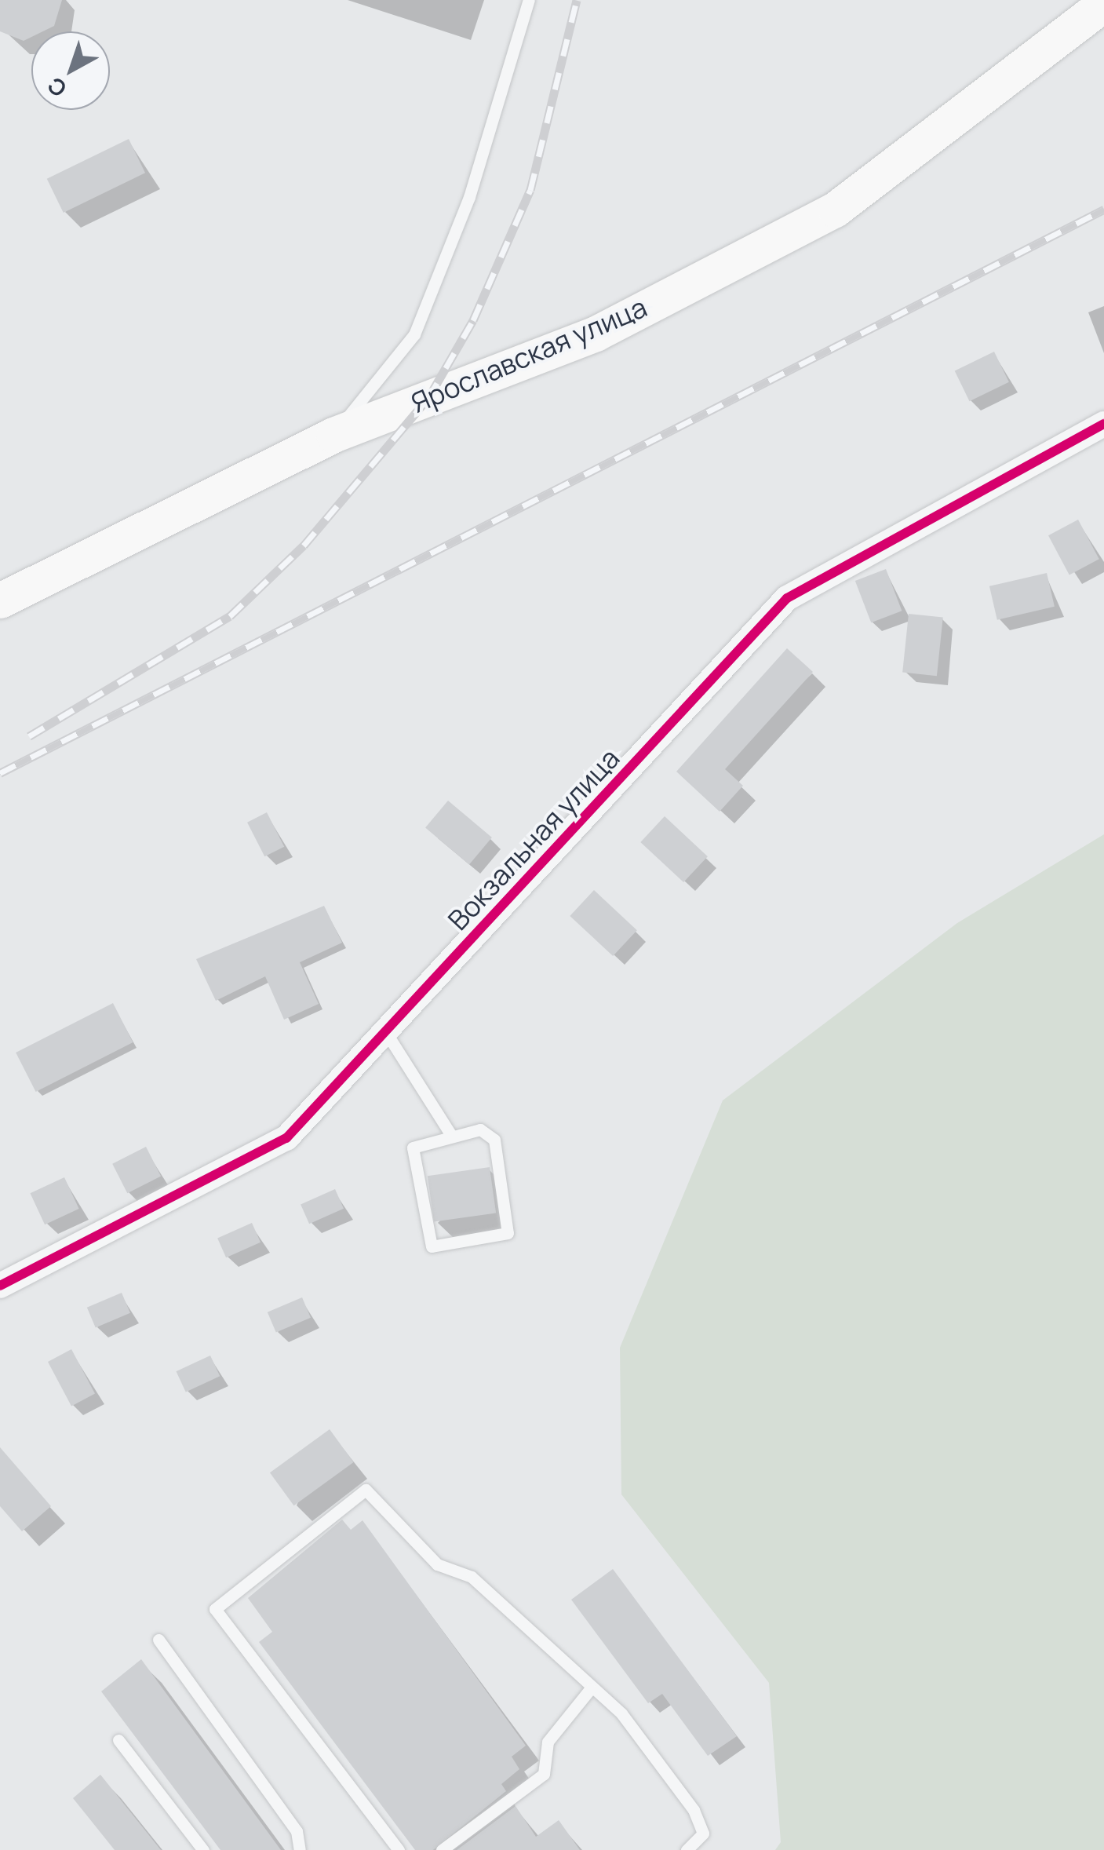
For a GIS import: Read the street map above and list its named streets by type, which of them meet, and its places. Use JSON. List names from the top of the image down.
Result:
{
  "streets": {
    "main road": ["Ярославская улица"],
    "street": ["Вокзальная улица"]
  },
  "north": "bottom left"
}
